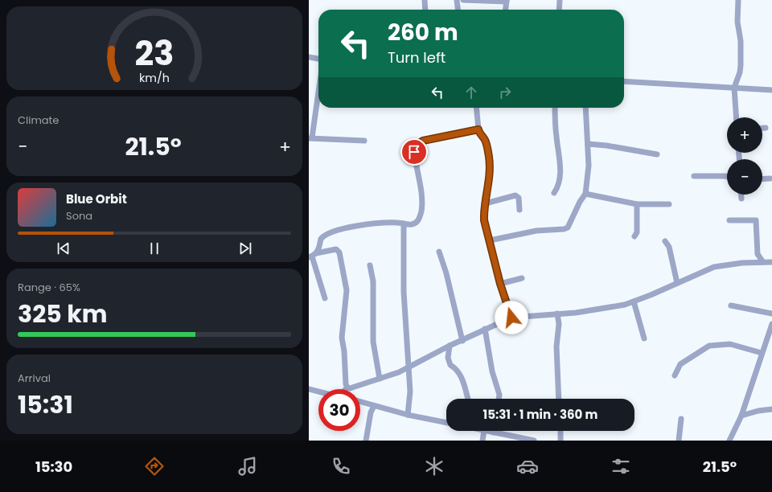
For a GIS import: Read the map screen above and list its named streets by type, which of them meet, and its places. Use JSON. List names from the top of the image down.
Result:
{
  "page": {
    "turn": ["260 m", "Turn left"],
    "tile": [
      "Climate",
      ["Range · 65%", "325 km"],
      ["Arrival", "15:31"]
    ],
    "map_buttons": ["+", "−"],
    "heat": ["−", "21.5°", "+"],
    "song": ["Blue Orbit", "Sona"],
    "limit": "30",
    "trip": "15:31 · 1 min · 360 m",
    "tabs": ["15:30", "21.5°"],
    "gauge": ["23", "km/h"]
  }
}
